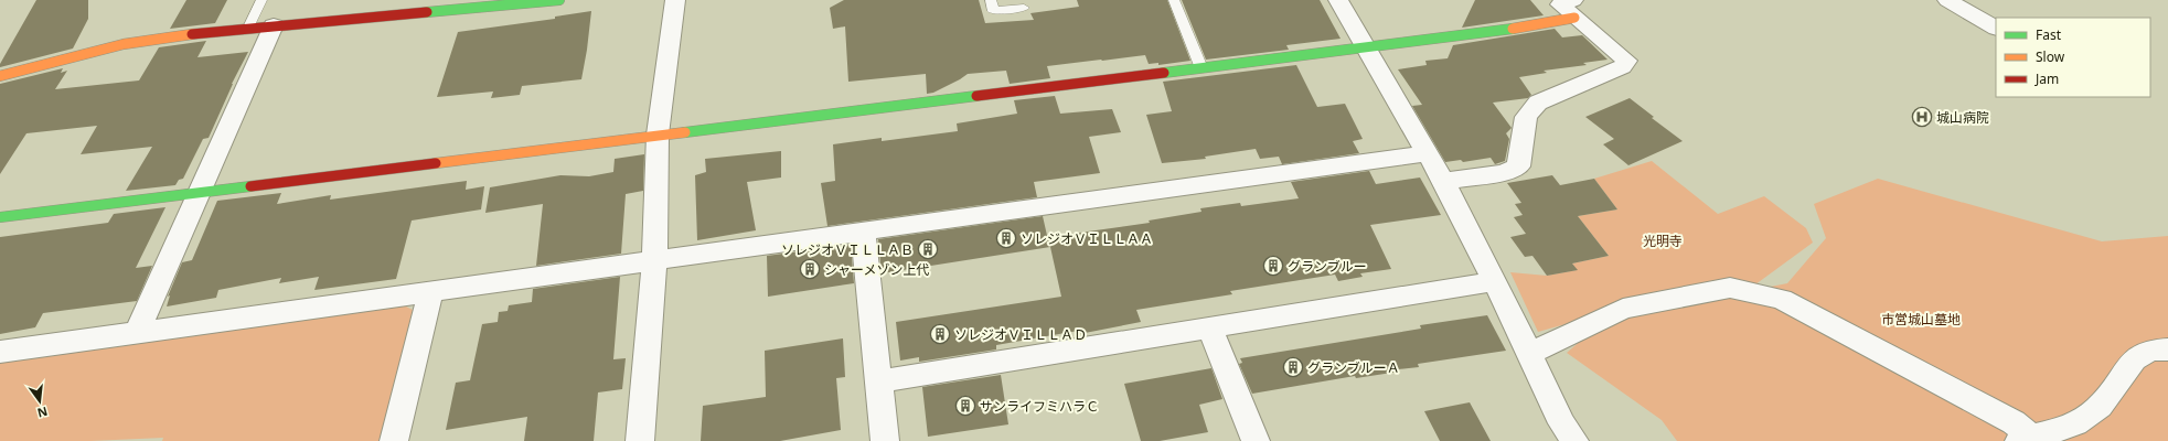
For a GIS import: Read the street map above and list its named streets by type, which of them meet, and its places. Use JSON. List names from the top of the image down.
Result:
{
  "parks": ["光明寺", "市営城山墓地"],
  "places": {
    "hospital": ["城山病院"],
    "building": [
      "ソレジオＶＩＬＬＡＡ",
      "ソレジオＶＩＬＬＡＢ",
      "グランブルー",
      "シャーメゾン上代",
      "ソレジオＶＩＬＬＡＤ",
      "グランブルーＡ",
      "サンライフミハラＣ"
    ]
  },
  "legend": ["Fast", "Slow", "Jam"],
  "north": "bottom"
}
